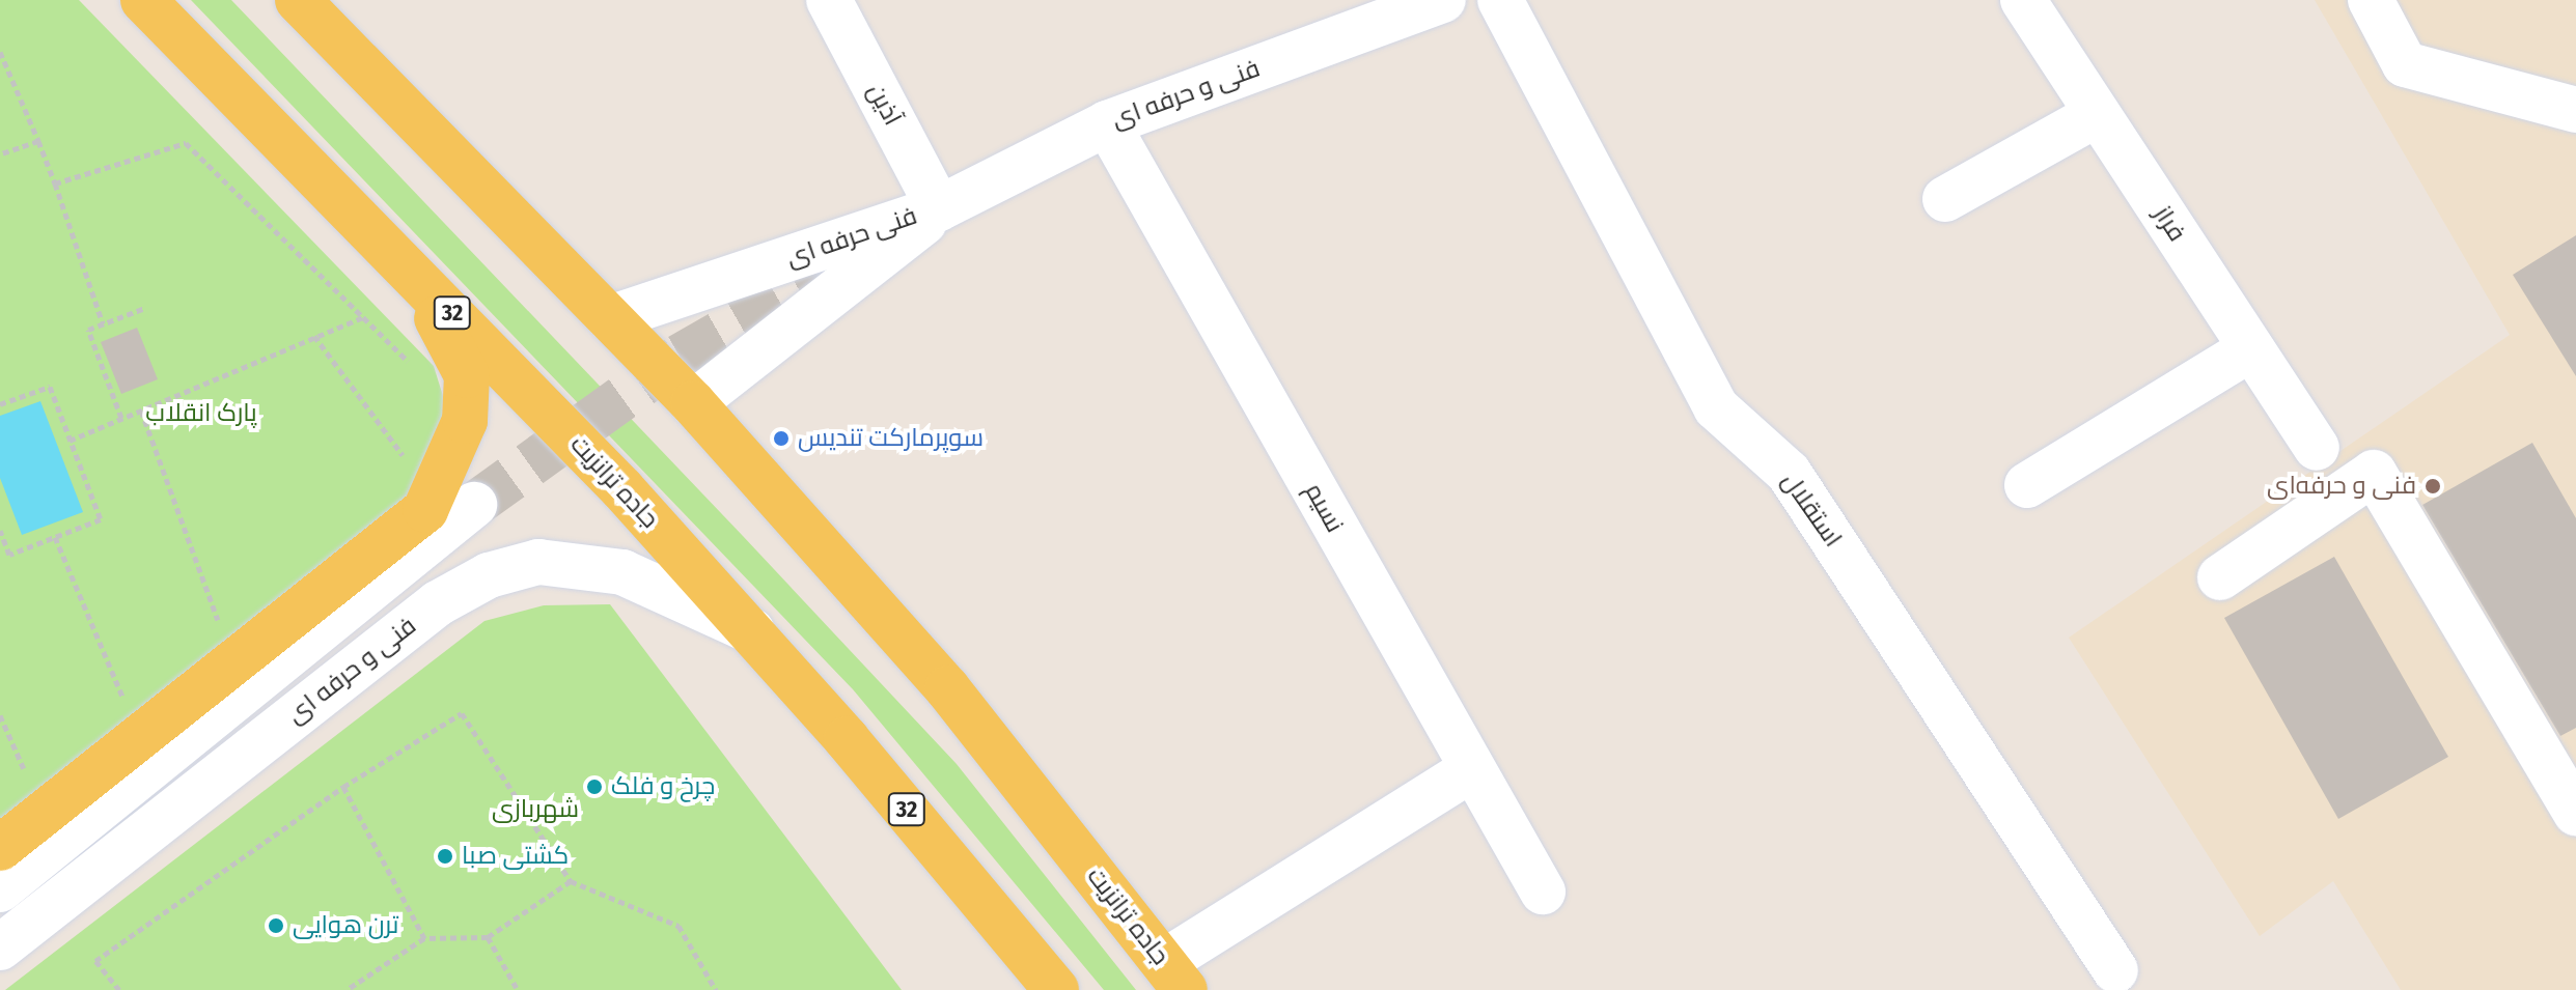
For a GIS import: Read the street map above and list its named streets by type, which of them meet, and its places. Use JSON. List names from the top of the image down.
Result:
{
  "streets": {
    "main road": ["32", "جاده ترانزیت"],
    "street": [
      "فنی و حرفه ای",
      "آذین",
      "فراز",
      "فنی حرفه ای",
      "نسيم",
      "استقلال"
    ]
  },
  "crossings": [
    ["فنی و حرفه ای", "آذین"],
    ["فنی و حرفه ای", "فنی حرفه ای"],
    ["فنی و حرفه ای", "جاده ترانزیت"],
    ["فنی و حرفه ای", "نسيم"],
    ["آذین", "فنی حرفه ای"],
    ["فنی حرفه ای", "جاده ترانزیت"]
  ],
  "parks": ["پارک انقلاب", "شهربازی"],
  "places": [
    "سوپرمارکت تندیس",
    "فنی و حرفه‌ای",
    "چرخ و فلک",
    "کشتی صبا",
    "ترن هوایی"
  ]
}
